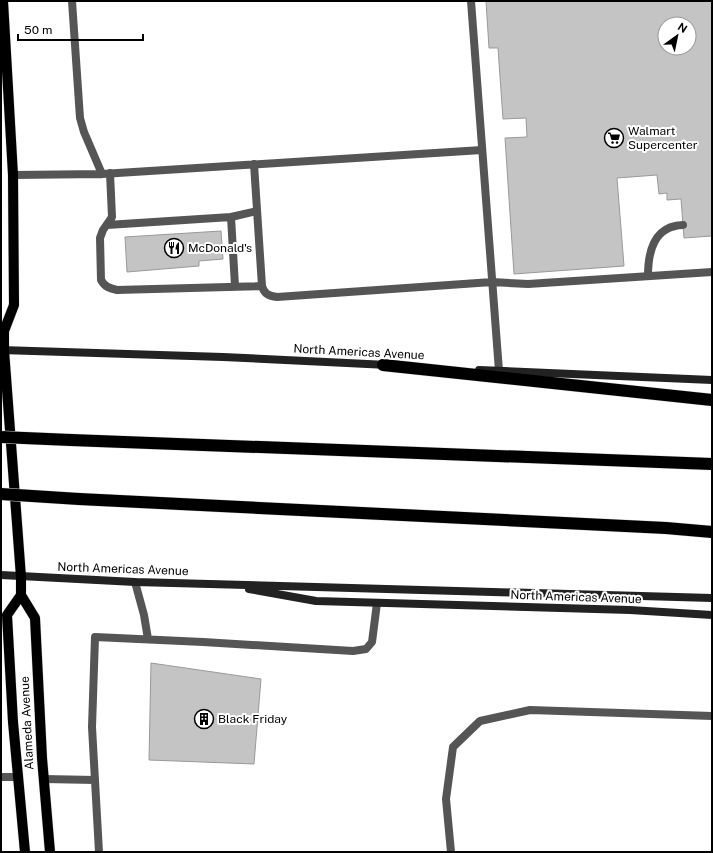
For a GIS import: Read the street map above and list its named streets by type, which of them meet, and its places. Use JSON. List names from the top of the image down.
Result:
{
  "streets": {
    "main road": ["North Americas Avenue", "Alameda Avenue"]
  },
  "places": {
    "supermarket": ["Walmart Supercenter"],
    "restaurant": ["McDonald's"],
    "building": ["Black Friday"]
  },
  "scale_bar": "50 m",
  "north": "top right"
}
